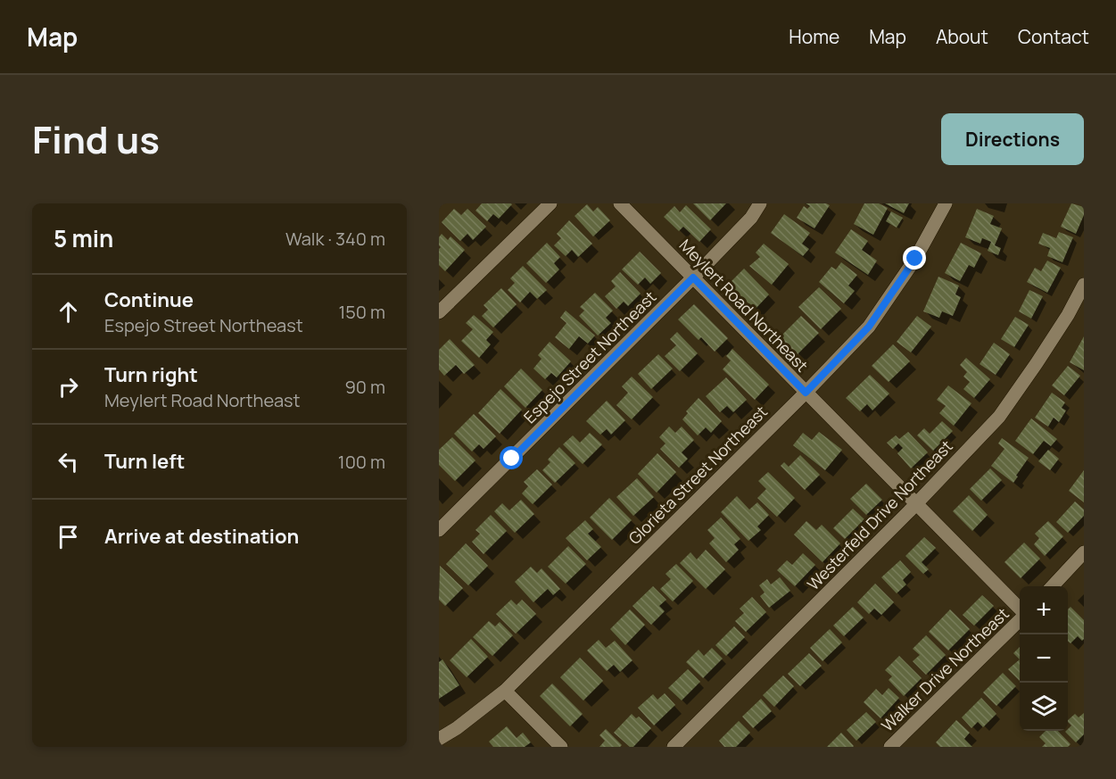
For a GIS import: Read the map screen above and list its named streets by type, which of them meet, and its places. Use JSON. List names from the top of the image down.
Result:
{
  "streets": {
    "street": [
      "Meylert Road Northeast",
      "Espejo Street Northeast",
      "Glorieta Street Northeast",
      "Westerfeld Drive Northeast",
      "Walker Drive Northeast"
    ]
  },
  "crossings": [
    ["Meylert Road Northeast", "Espejo Street Northeast"],
    ["Meylert Road Northeast", "Glorieta Street Northeast"],
    ["Meylert Road Northeast", "Westerfeld Drive Northeast"]
  ],
  "page": {
    "header": "Map",
    "nav": [
      "Home",
      "Map",
      "About",
      "Contact"
    ],
    "title": "Find us",
    "buttons": "Directions",
    "heading": ["5 min", "Walk · 340 m"],
    "list": [
      ["Continue", "Espejo Street Northeast", "150 m"],
      ["Turn right", "Meylert Road Northeast", "90 m"],
      ["Turn left", "100 m"],
      "Arrive at destination"
    ],
    "map_buttons": ["+", "−"]
  }
}
